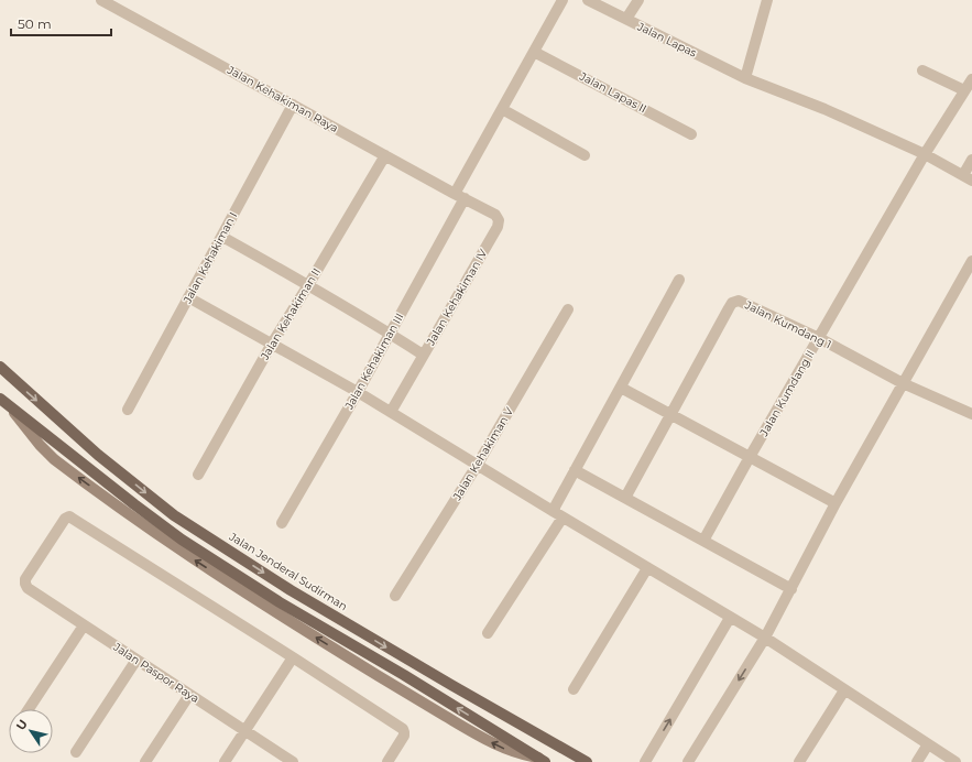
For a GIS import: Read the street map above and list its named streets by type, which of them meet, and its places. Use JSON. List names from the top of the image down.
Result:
{
  "streets": {
    "main road": ["Jalan Jenderal Sudirman"],
    "street": [
      "Jalan Lapas",
      "Jalan Lapas II",
      "Jalan Kehakiman Raya",
      "Jalan Kehakiman I",
      "Jalan Kehakiman IV",
      "Jalan Kehakiman II",
      "Jalan Kumdang 1",
      "Jalan Kehakiman III",
      "Jalan Kumdang II",
      "Jalan Kehakiman V",
      "Jalan Paspor Raya"
    ]
  },
  "crossings": [
    ["Jalan Lapas", "Jalan Kumdang II"],
    ["Jalan Lapas II", "Jalan Kehakiman III"],
    ["Jalan Kehakiman Raya", "Jalan Kehakiman I"],
    ["Jalan Kehakiman Raya", "Jalan Kehakiman IV"],
    ["Jalan Kehakiman Raya", "Jalan Kehakiman II"],
    ["Jalan Kehakiman Raya", "Jalan Kehakiman III"],
    ["Jalan Kehakiman IV", "Jalan Kehakiman III"],
    ["Jalan Kumdang 1", "Jalan Kumdang II"]
  ],
  "scale_bar": "50 m",
  "north": "top left"
}
